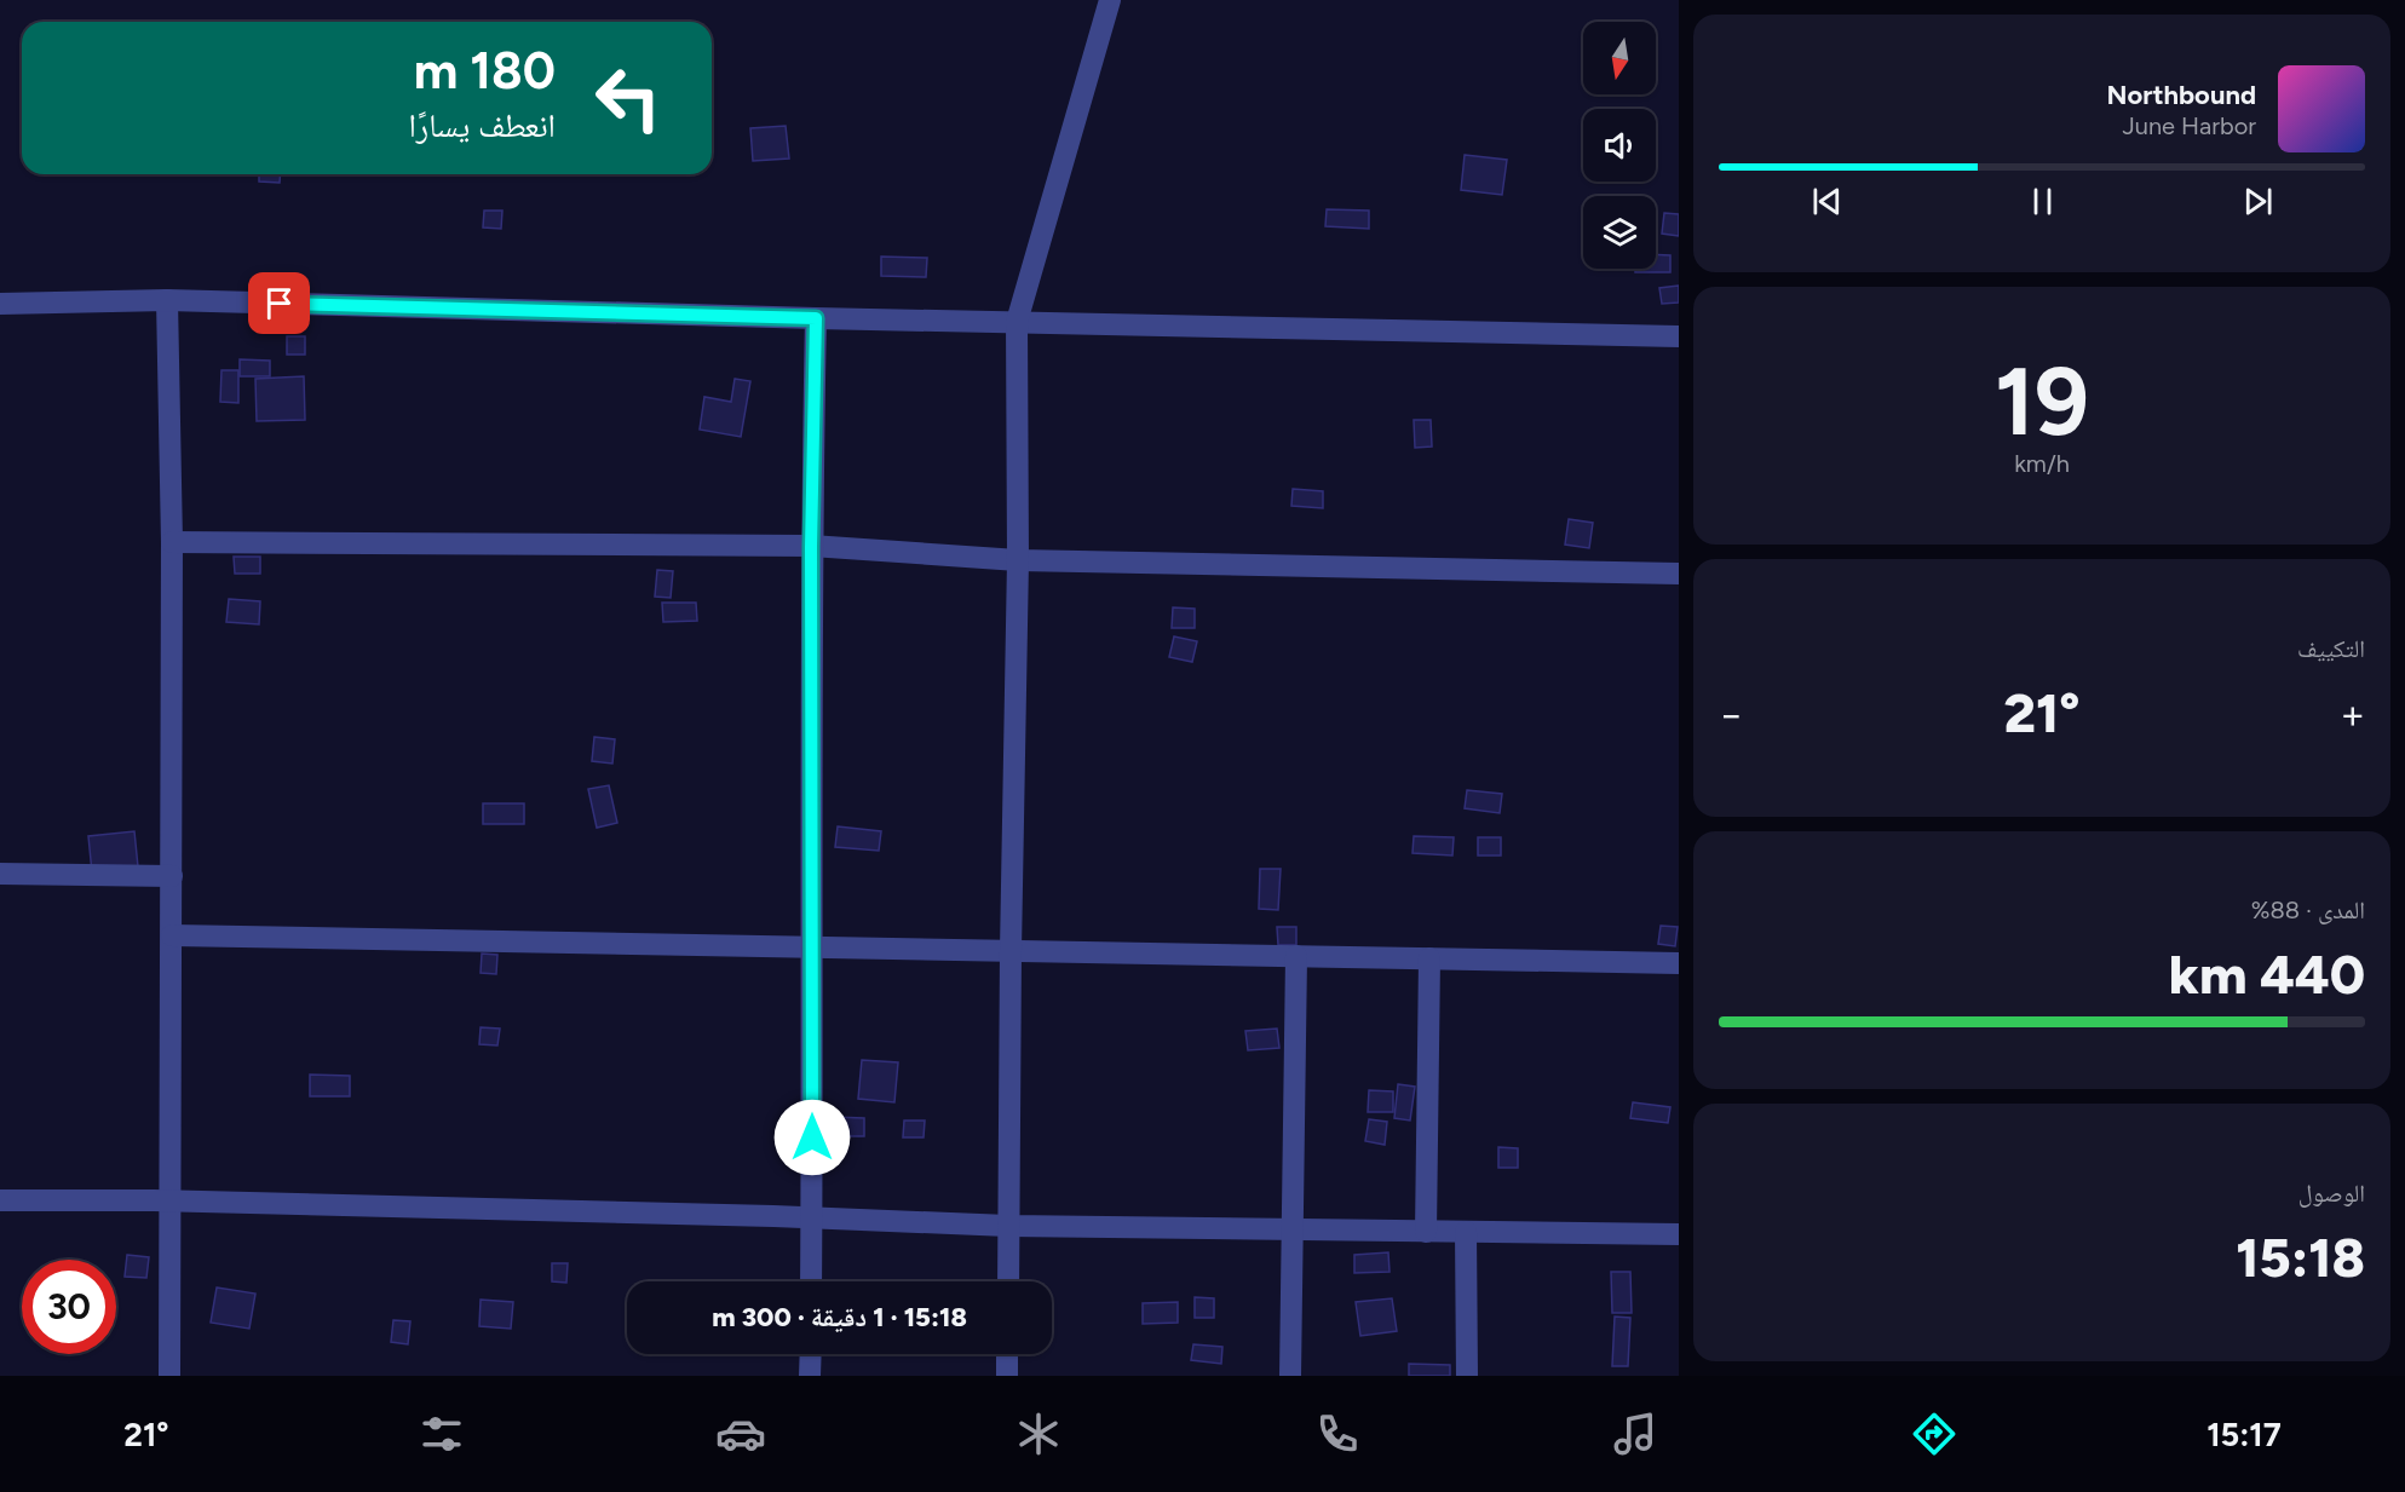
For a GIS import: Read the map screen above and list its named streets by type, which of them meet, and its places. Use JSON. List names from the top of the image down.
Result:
{
  "north": "bottom",
  "page": {
    "turn": ["180 m", "انعطف يسارًا"],
    "song": ["Northbound", "June Harbor"],
    "tile": [
      ["19", "km/h"],
      "التكييف",
      ["المدى · 88%", "440 km"],
      ["الوصول", "15:18"]
    ],
    "heat": ["−", "21°", "+"],
    "limit": "30",
    "trip": "15:18 · 1 دقيقة · 300 m",
    "tabs": ["15:17", "21°"]
  }
}
